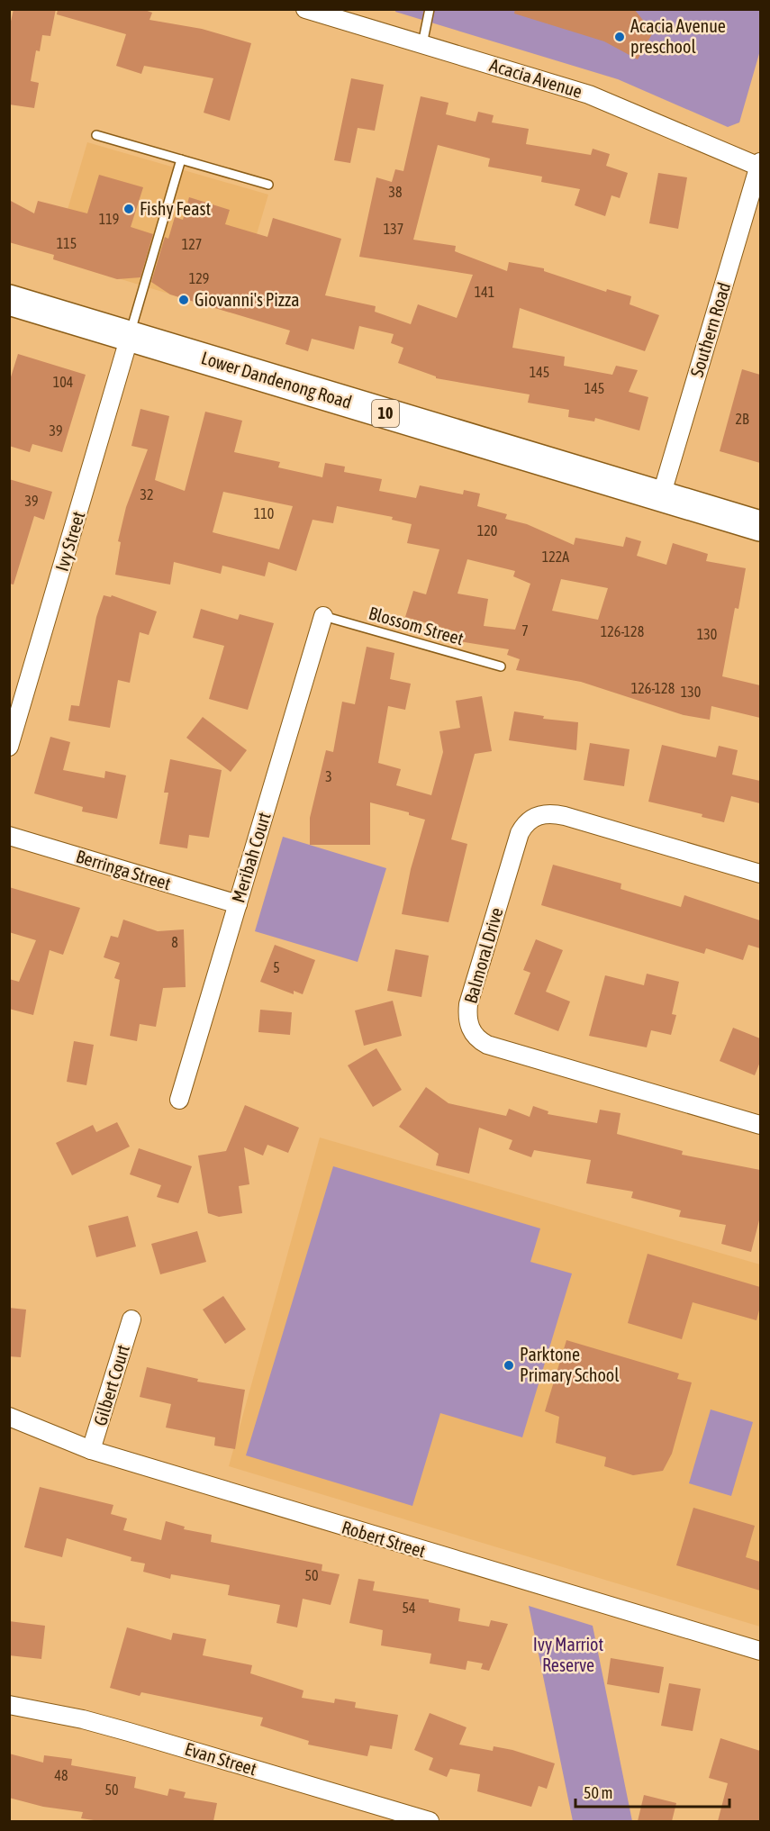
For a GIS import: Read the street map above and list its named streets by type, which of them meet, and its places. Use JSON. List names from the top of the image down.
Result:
{
  "streets": {
    "highway": ["Lower Dandenong Road", "10"],
    "street": [
      "Acacia Avenue",
      "Southern Road",
      "Ivy Street",
      "Meribah Court",
      "Berringa Street",
      "Balmoral Drive",
      "Gilbert Court",
      "Robert Street",
      "Evan Street"
    ],
    "lane": ["Blossom Street"]
  },
  "crossings": [
    ["Acacia Avenue", "Southern Road"],
    ["Southern Road", "Lower Dandenong Road"],
    ["Lower Dandenong Road", "Ivy Street"],
    ["Blossom Street", "Meribah Court"],
    ["Meribah Court", "Berringa Street"],
    ["Gilbert Court", "Robert Street"]
  ],
  "parks": ["Ivy Marriot Reserve"],
  "places": [
    "Acacia Avenue preschool",
    "Fishy Feast",
    "Giovanni's Pizza",
    "Parktone Primary School"
  ],
  "house_numbers": [
    "38",
    "119",
    "137",
    "115",
    "127",
    "129",
    "141",
    "145",
    "104",
    "145",
    "2B",
    "39",
    "32",
    "39",
    "110",
    "120",
    "122A",
    "7",
    "126-128",
    "130",
    "126-128",
    "130",
    "3",
    "8",
    "5",
    "50",
    "54",
    "48",
    "50"
  ],
  "scale_bar": "50 m"
}
